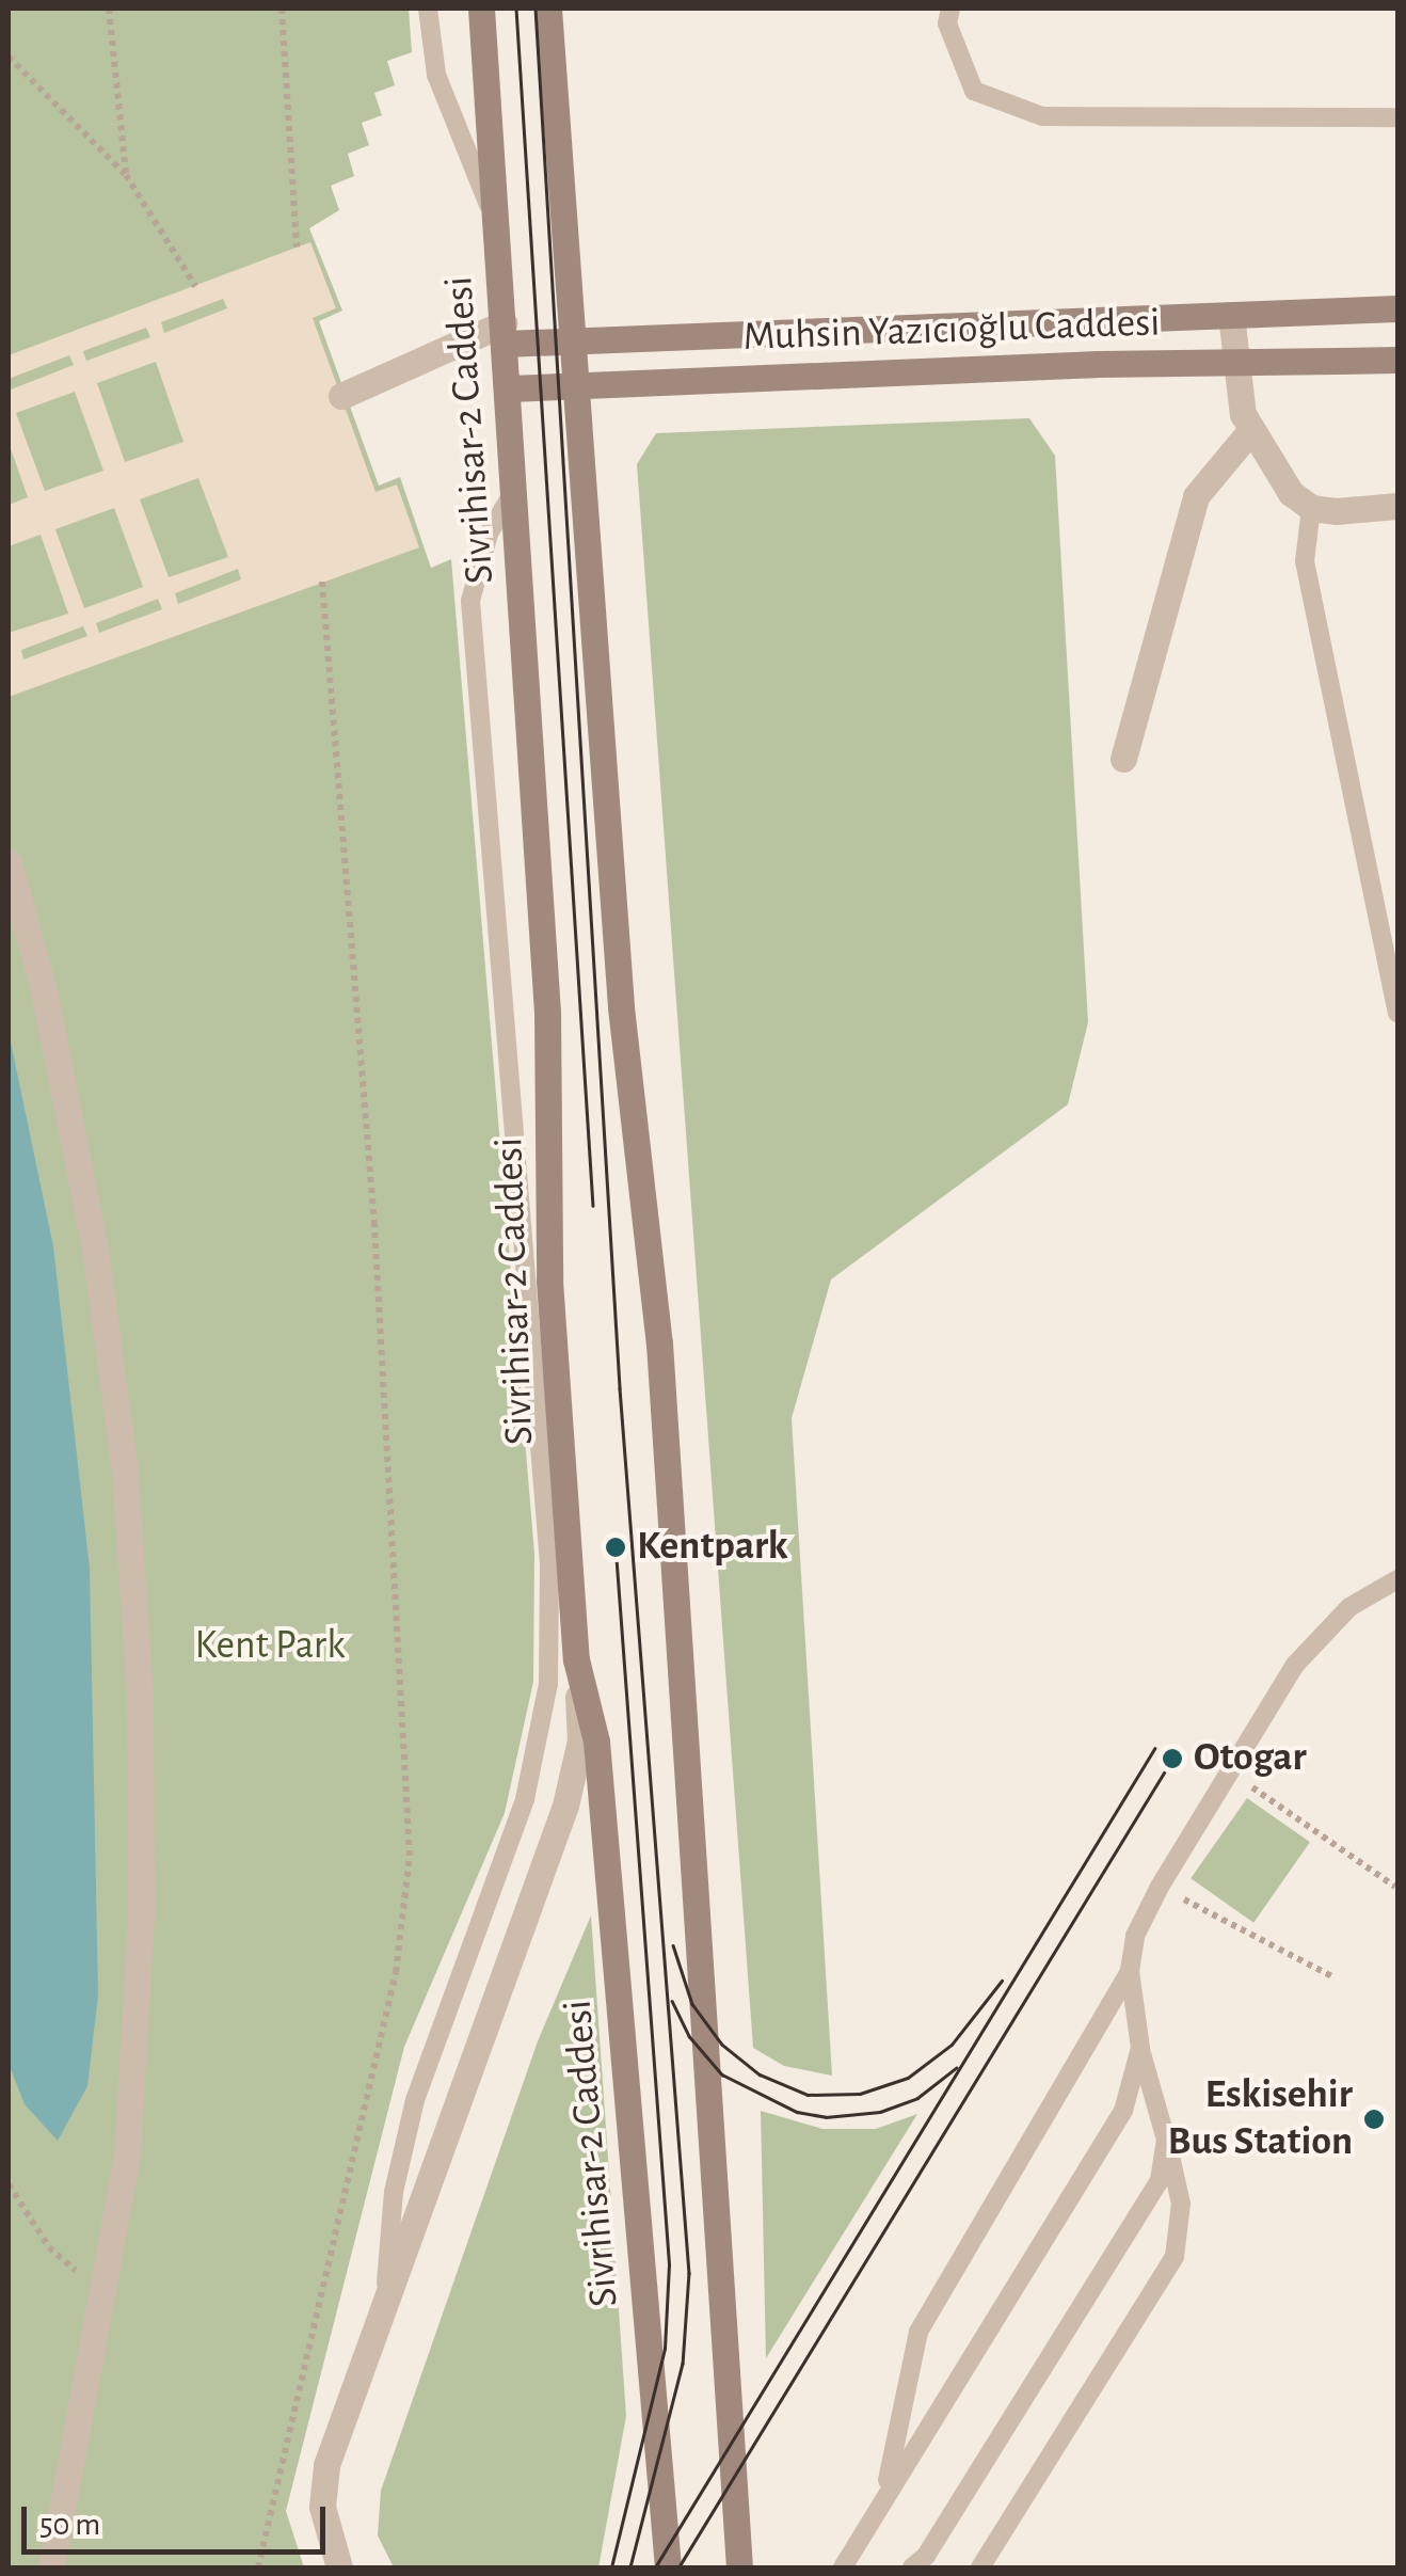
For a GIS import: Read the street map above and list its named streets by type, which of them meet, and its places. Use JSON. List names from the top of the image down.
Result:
{
  "streets": {
    "main road": ["Muhsin Yazıcıoğlu Caddesi", "Sivrihisar-2 Caddesi"]
  },
  "crossings": [
    ["Muhsin Yazıcıoğlu Caddesi", "Sivrihisar-2 Caddesi"]
  ],
  "parks": ["Kent Park"],
  "places": ["Kentpark", "Otogar", "Eskisehir Bus Station"],
  "scale_bar": "50 m"
}
